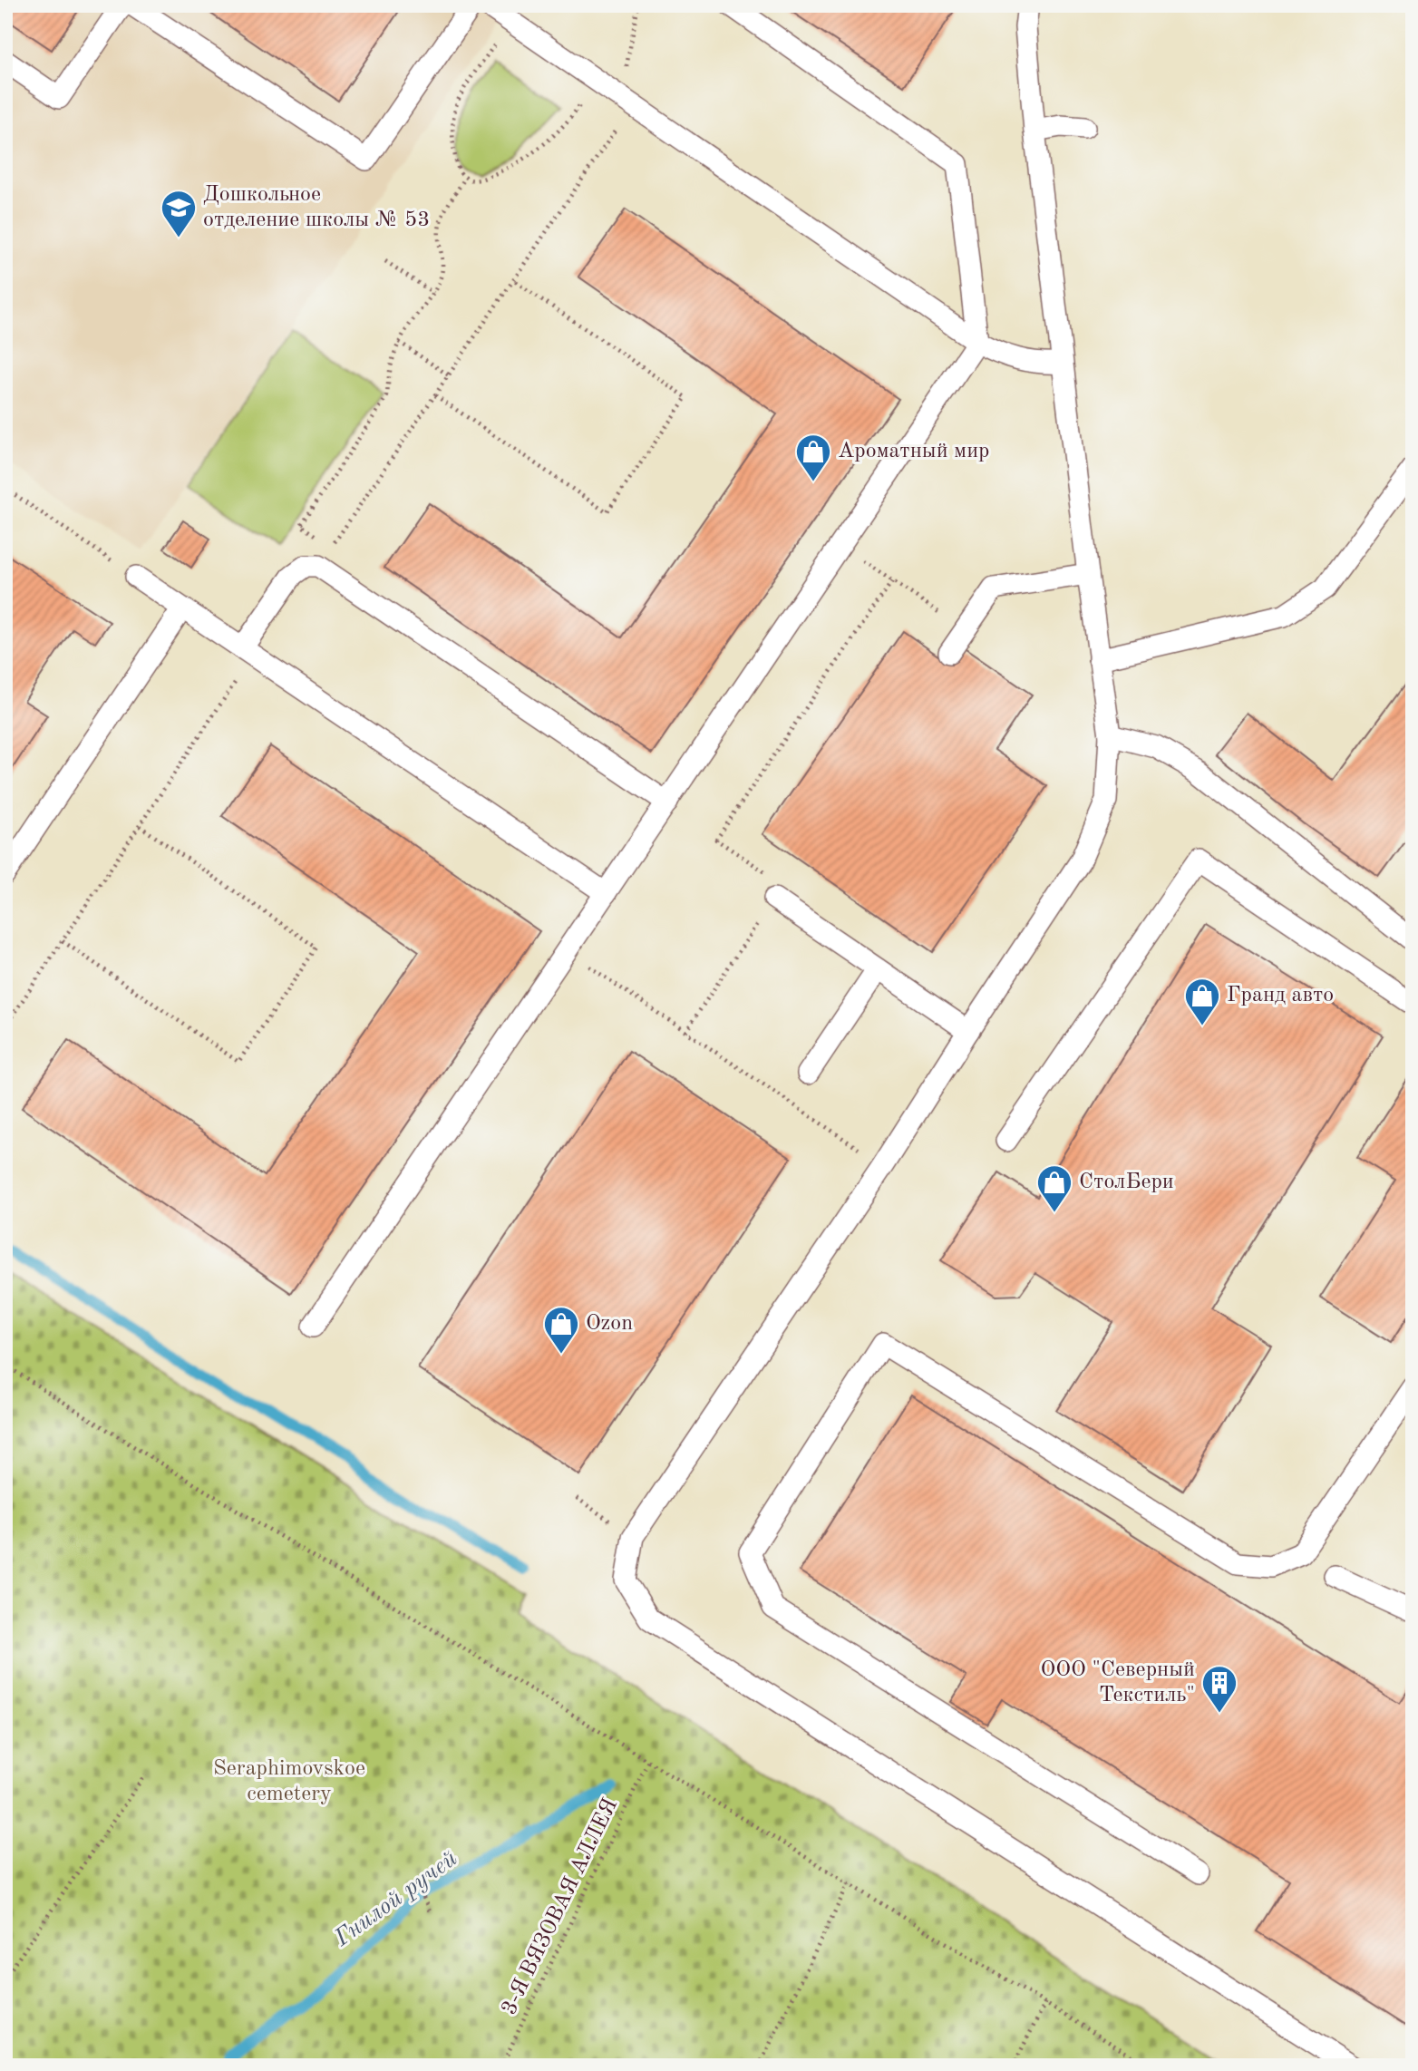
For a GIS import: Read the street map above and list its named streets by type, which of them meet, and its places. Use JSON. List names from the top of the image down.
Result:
{
  "streets": {
    "path": ["3-Я ВЯЗОВАЯ АЛЛЕЯ"]
  },
  "water": ["Гнилой ручей"],
  "parks": ["Seraphimovskoe cemetery"],
  "places": {
    "school or university": ["Дошкольное отделение школы № 53"],
    "shop": [
      "Ароматный мир",
      "Гранд авто",
      "СтолБери",
      "Ozon"
    ],
    "building": ["ООО \"Северный Текстиль\""]
  }
}
